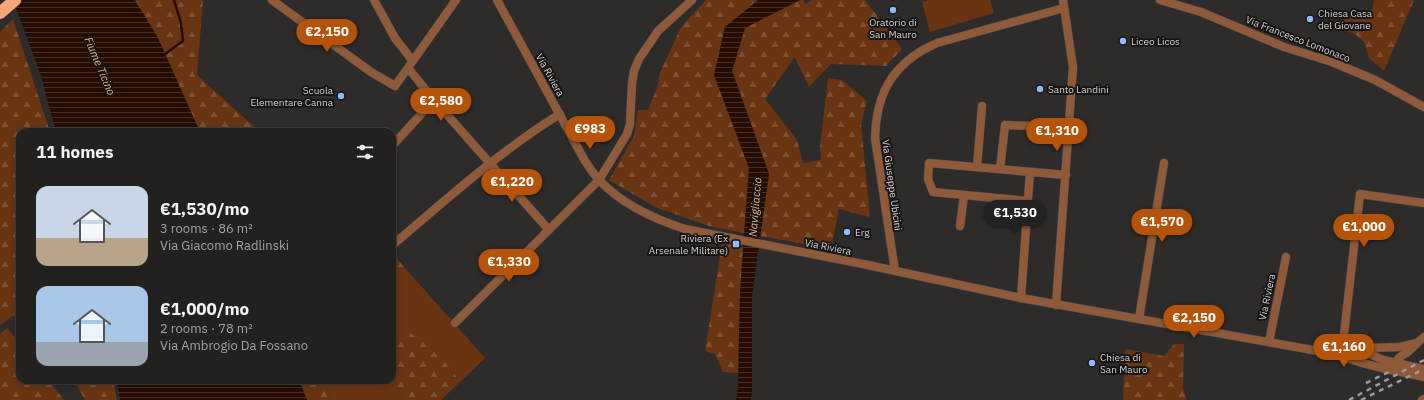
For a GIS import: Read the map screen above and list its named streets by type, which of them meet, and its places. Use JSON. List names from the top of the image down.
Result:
{
  "streets": {
    "street": ["Via Francesco Lomonaco", "Via Riviera", "Via Giuseppe Ubicini"]
  },
  "crossings": [
    ["Via Riviera", "Via Giuseppe Ubicini"]
  ],
  "water": ["Fiume Ticino", "Navigliaccio"],
  "places": {
    "other": [
      "Oratorio di San Mauro",
      "Chiesa Casa del Giovane",
      "Liceo Licos",
      "Santo Landini",
      "Scuola Elementare Canna",
      "Erg",
      "Chiesa di San Mauro"
    ],
    "transit": ["Riviera (Ex Arsenale Militare)"]
  },
  "page": {
    "price": [
      "€2,150",
      "€2,580",
      "€983",
      "€1,310",
      "€1,220",
      "€1,530",
      "€1,570",
      "€1,000",
      "€1,330",
      "€2,150",
      "€1,160"
    ],
    "heading": "11 homes",
    "list": [
      {
        "name": "€1,530/mo",
        "note": "3 rooms · 86 m² · Via Giacomo Radlinski"
      },
      {
        "name": "€1,000/mo",
        "note": "2 rooms · 78 m² · Via Ambrogio Da Fossano"
      }
    ]
  }
}
